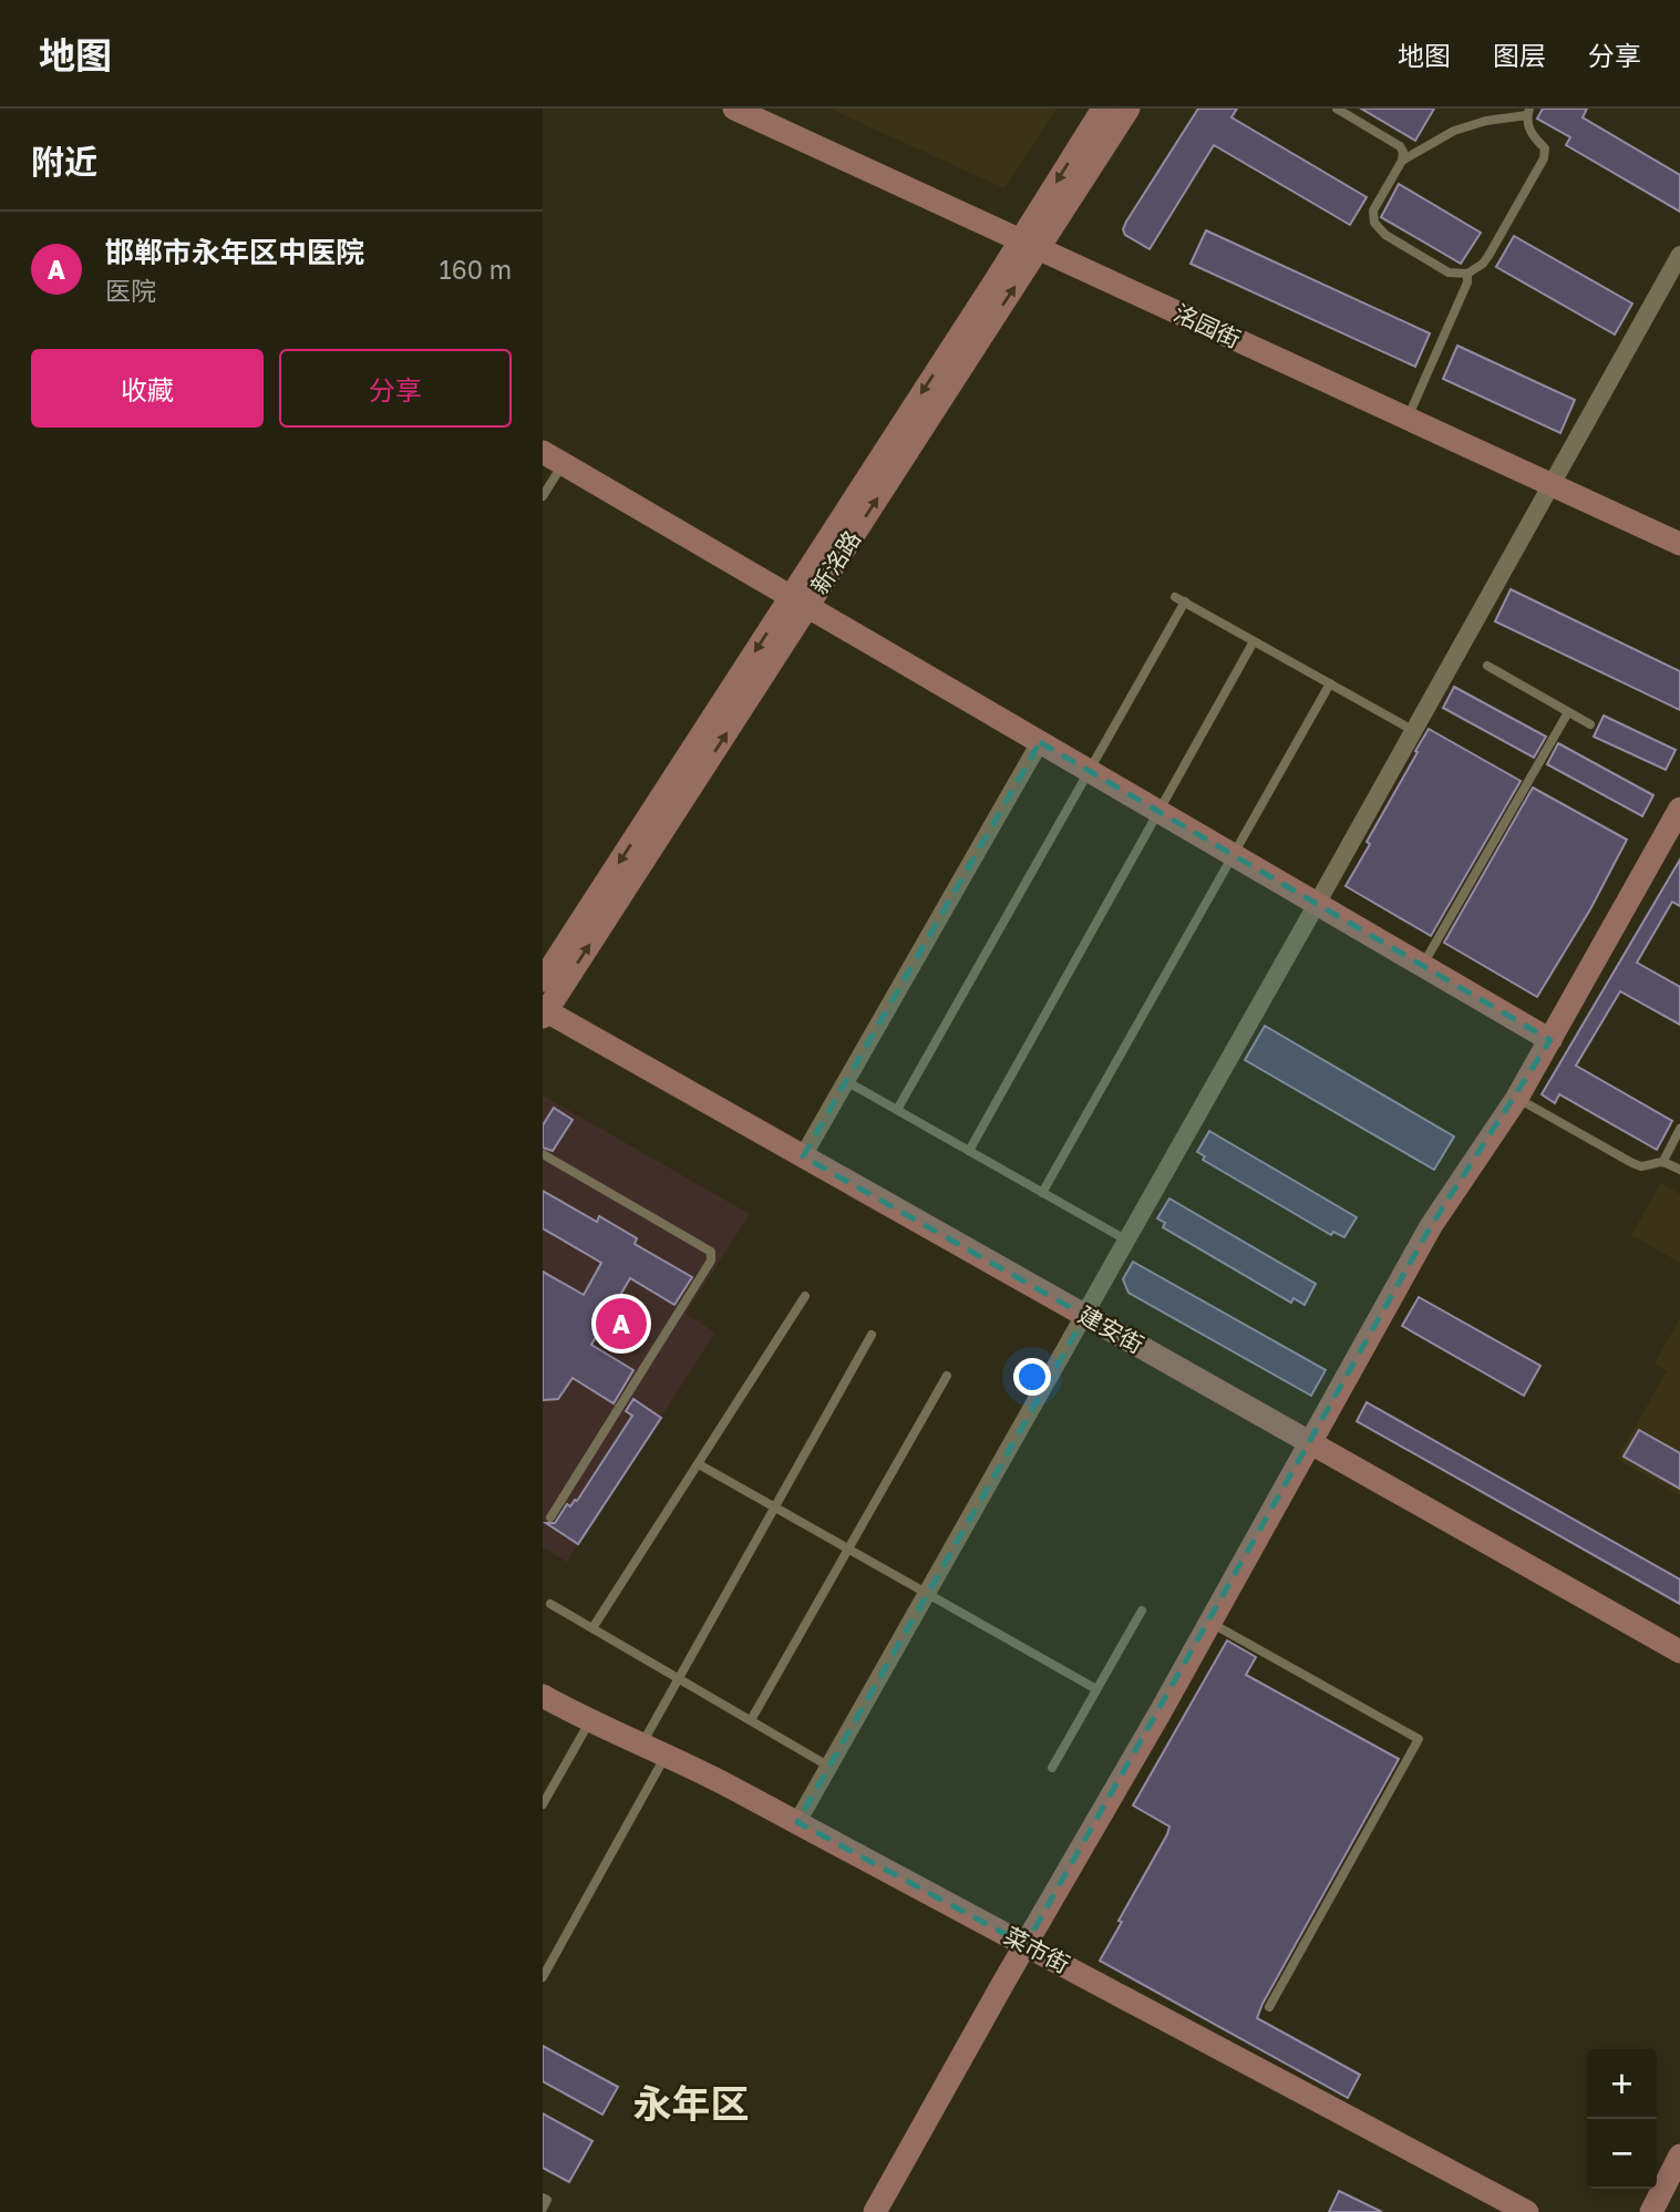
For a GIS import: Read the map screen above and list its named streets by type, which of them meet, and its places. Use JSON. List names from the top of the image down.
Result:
{
  "streets": {
    "street": [
      "洺园街",
      "新洺路",
      "建安街",
      "菜市街"
    ]
  },
  "crossings": [
    ["洺园街", "新洺路"],
    ["新洺路", "建安街"]
  ],
  "districts": ["永年区"],
  "page": {
    "header": "地图",
    "nav": ["地图", "图层", "分享"],
    "heading": "附近",
    "list": [
      {
        "mark": "A",
        "name": "邯郸市永年区中医院",
        "note": "医院",
        "value": "160 m"
      }
    ],
    "buttons": ["收藏", "分享"],
    "pins": "A",
    "map_buttons": ["+", "−"]
  }
}
